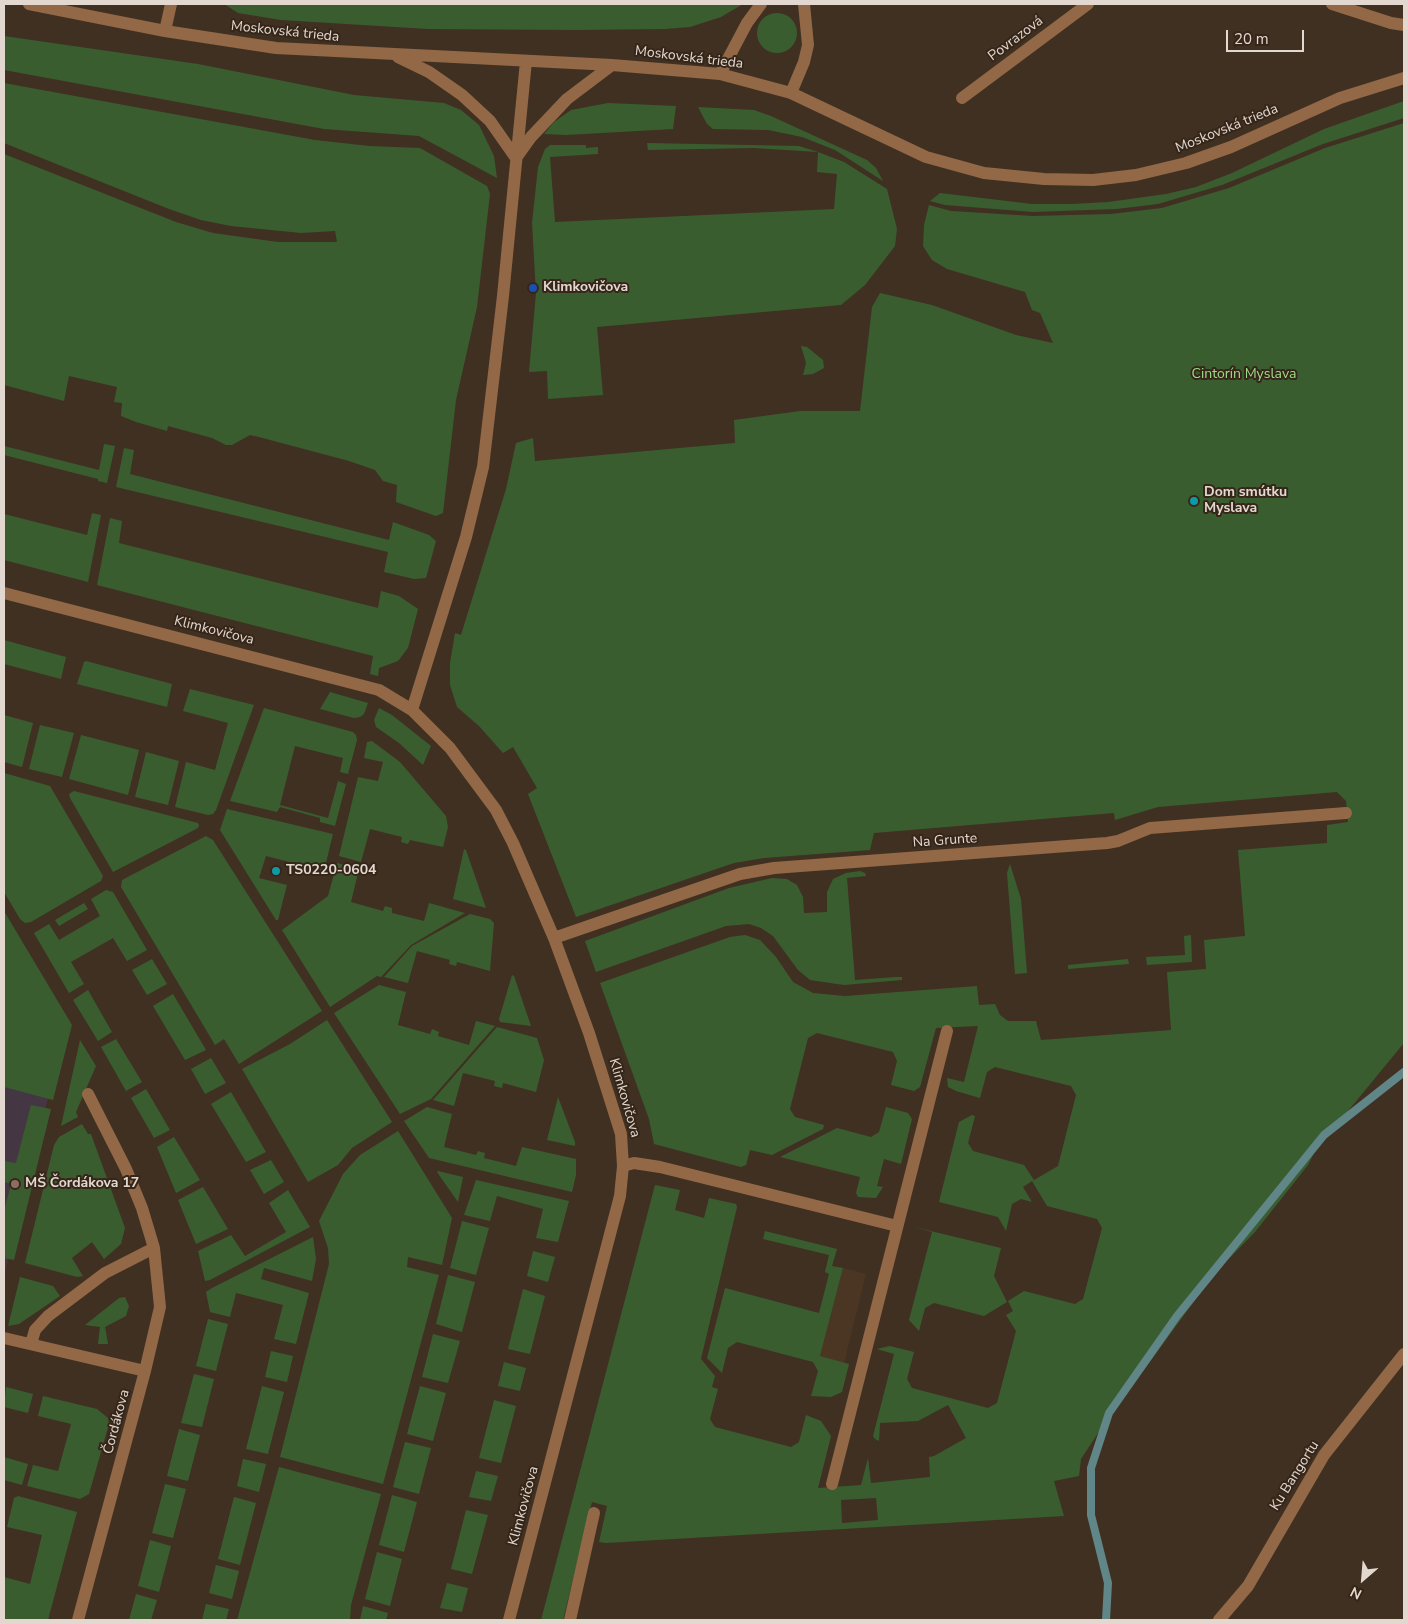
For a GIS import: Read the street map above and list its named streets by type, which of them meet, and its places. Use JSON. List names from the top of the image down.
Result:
{
  "streets": {
    "street": [
      "Moskovská trieda",
      "Povrazová",
      "Klimkovičova",
      "Na Grunte",
      "Čordákova",
      "Ku Bangortu"
    ]
  },
  "crossings": [
    ["Klimkovičova", "Na Grunte"]
  ],
  "parks": ["Cintorín Myslava"],
  "places": [
    "Klimkovičova",
    "Dom smútku Myslava",
    "TS0220-0604",
    "MŠ Čordákova 17"
  ],
  "scale_bar": "20 m",
  "north": "bottom left"
}
